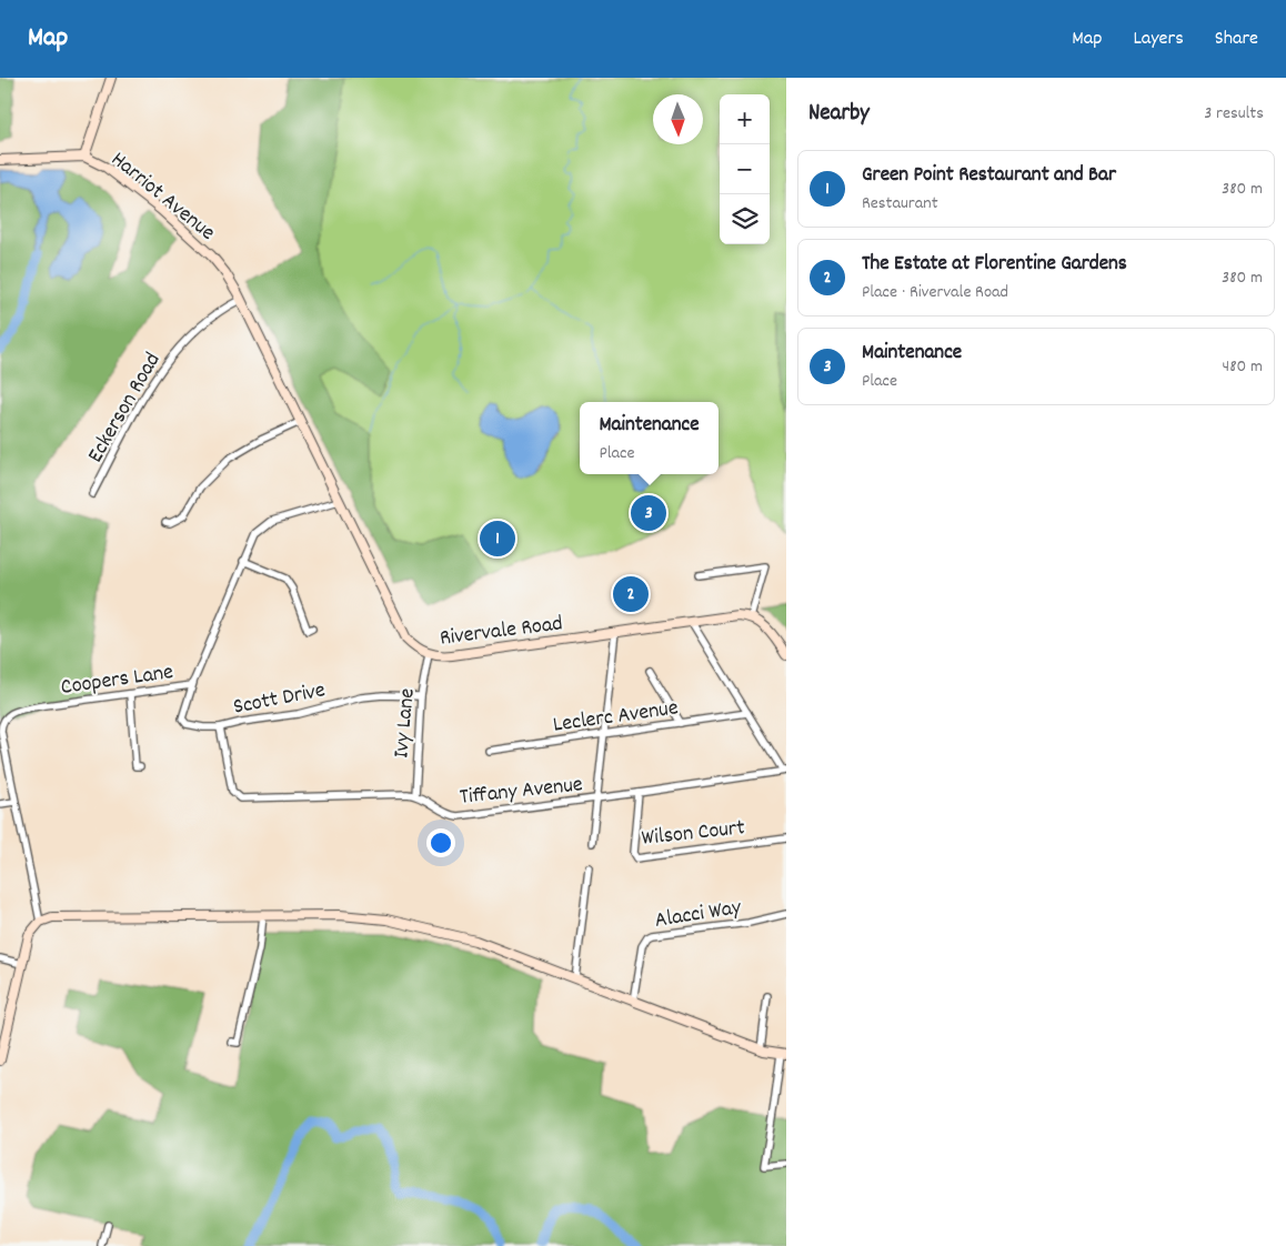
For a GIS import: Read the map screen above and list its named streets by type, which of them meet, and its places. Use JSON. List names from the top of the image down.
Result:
{
  "streets": {
    "street": [
      "Harriot Avenue",
      "Eckerson Road",
      "Rivervale Road",
      "Coopers Lane",
      "Scott Drive",
      "Leclerc Avenue",
      "Ivy Lane",
      "Tiffany Avenue",
      "Wilson Court",
      "Alacci Way"
    ]
  },
  "crossings": [
    ["Harriot Avenue", "Eckerson Road"],
    ["Harriot Avenue", "Rivervale Road"],
    ["Rivervale Road", "Coopers Lane"],
    ["Rivervale Road", "Ivy Lane"],
    ["Coopers Lane", "Scott Drive"],
    ["Scott Drive", "Ivy Lane"],
    ["Ivy Lane", "Tiffany Avenue"],
    ["Tiffany Avenue", "Wilson Court"]
  ],
  "north": "bottom",
  "page": {
    "header": "Map",
    "nav": ["Map", "Layers", "Share"],
    "heading": ["Nearby", "3 results"],
    "map_buttons": ["+", "−"],
    "list": [
      {
        "mark": "1",
        "name": "Green Point Restaurant and Bar",
        "note": "Restaurant",
        "value": "380 m"
      },
      {
        "mark": "2",
        "name": "The Estate at Florentine Gardens",
        "note": "Place · Rivervale Road",
        "value": "380 m"
      },
      {
        "mark": "3",
        "name": "Maintenance",
        "note": "Place",
        "value": "480 m"
      }
    ],
    "popup": ["Maintenance", "Place"],
    "pins": ["3", "1", "2"]
  }
}
